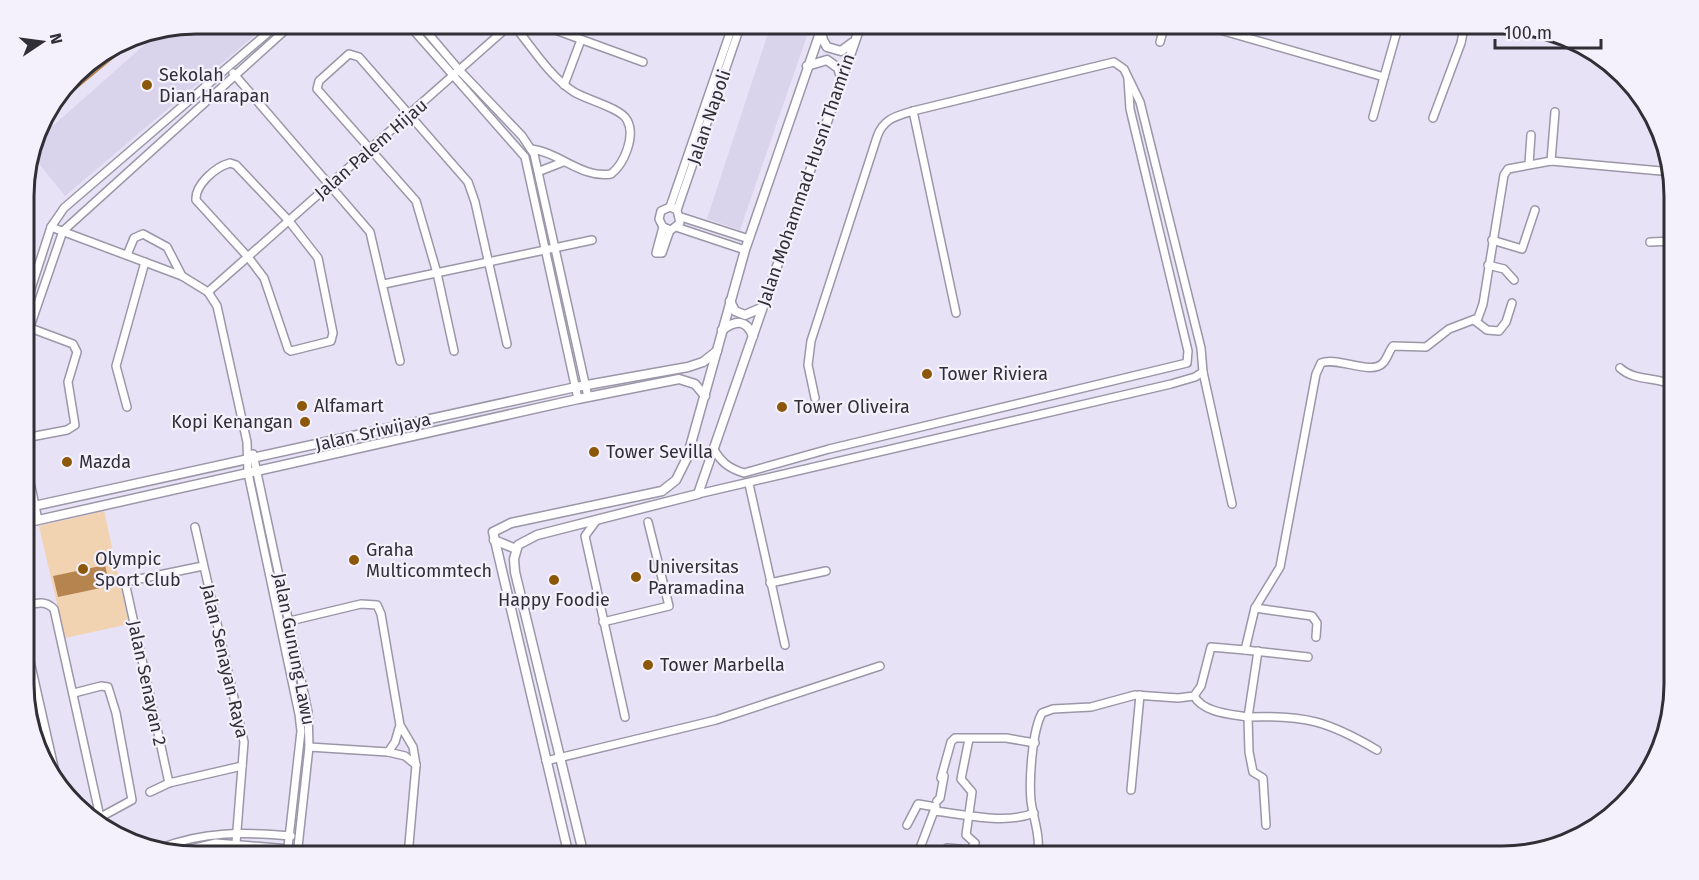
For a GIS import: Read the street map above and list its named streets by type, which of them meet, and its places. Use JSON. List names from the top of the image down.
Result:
{
  "streets": {
    "street": [
      "Jalan Napoli",
      "Jalan Palem Hijau",
      "Jalan Mohammad Husni Thamrin",
      "Jalan Sriwijaya",
      "Jalan Gunung Lawu",
      "Jalan Senayan Raya",
      "Jalan Senayan 2"
    ]
  },
  "crossings": [
    ["Jalan Mohammad Husni Thamrin", "Jalan Sriwijaya"],
    ["Jalan Sriwijaya", "Jalan Gunung Lawu"],
    ["Jalan Senayan Raya", "Jalan Senayan 2"]
  ],
  "places": [
    "Sekolah Dian Harapan",
    "Tower Riviera",
    "Alfamart",
    "Tower Oliveira",
    "Kopi Kenangan",
    "Tower Sevilla",
    "Mazda",
    "Graha Multicommtech",
    "Olympic Sport Club",
    "Universitas Paramadina",
    "Happy Foodie",
    "Tower Marbella"
  ],
  "scale_bar": "100 m",
  "north": "right"
}
